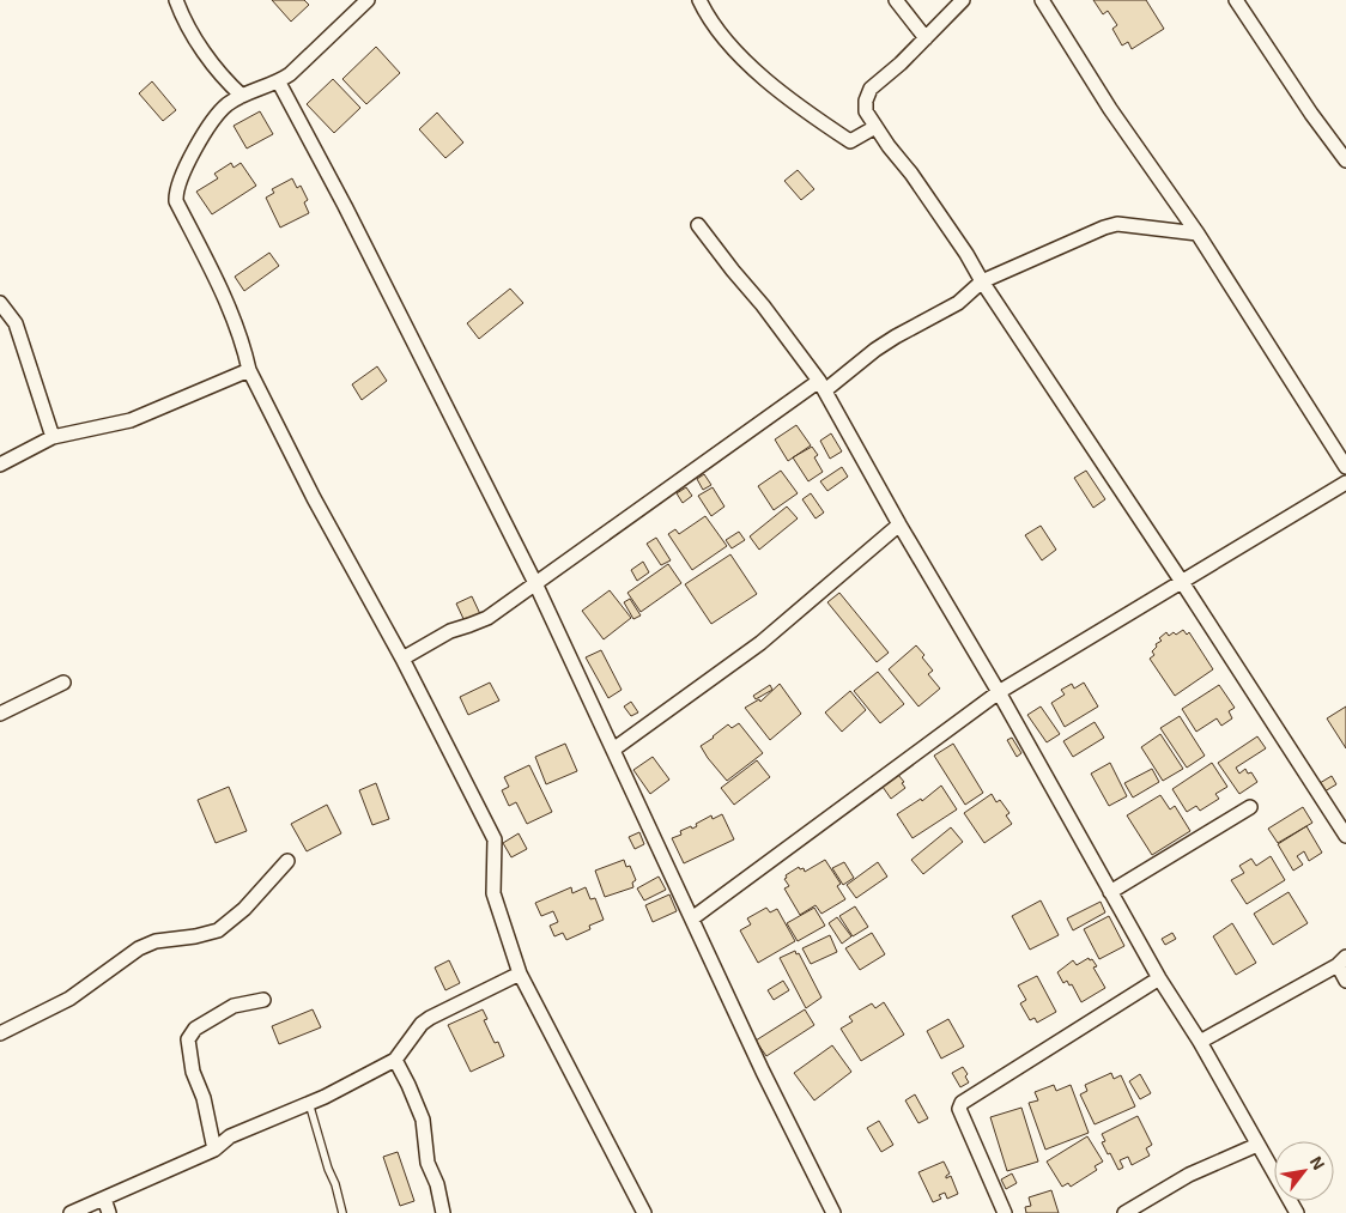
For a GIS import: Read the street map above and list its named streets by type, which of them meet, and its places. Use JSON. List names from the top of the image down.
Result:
{
  "north": "top right"
}
